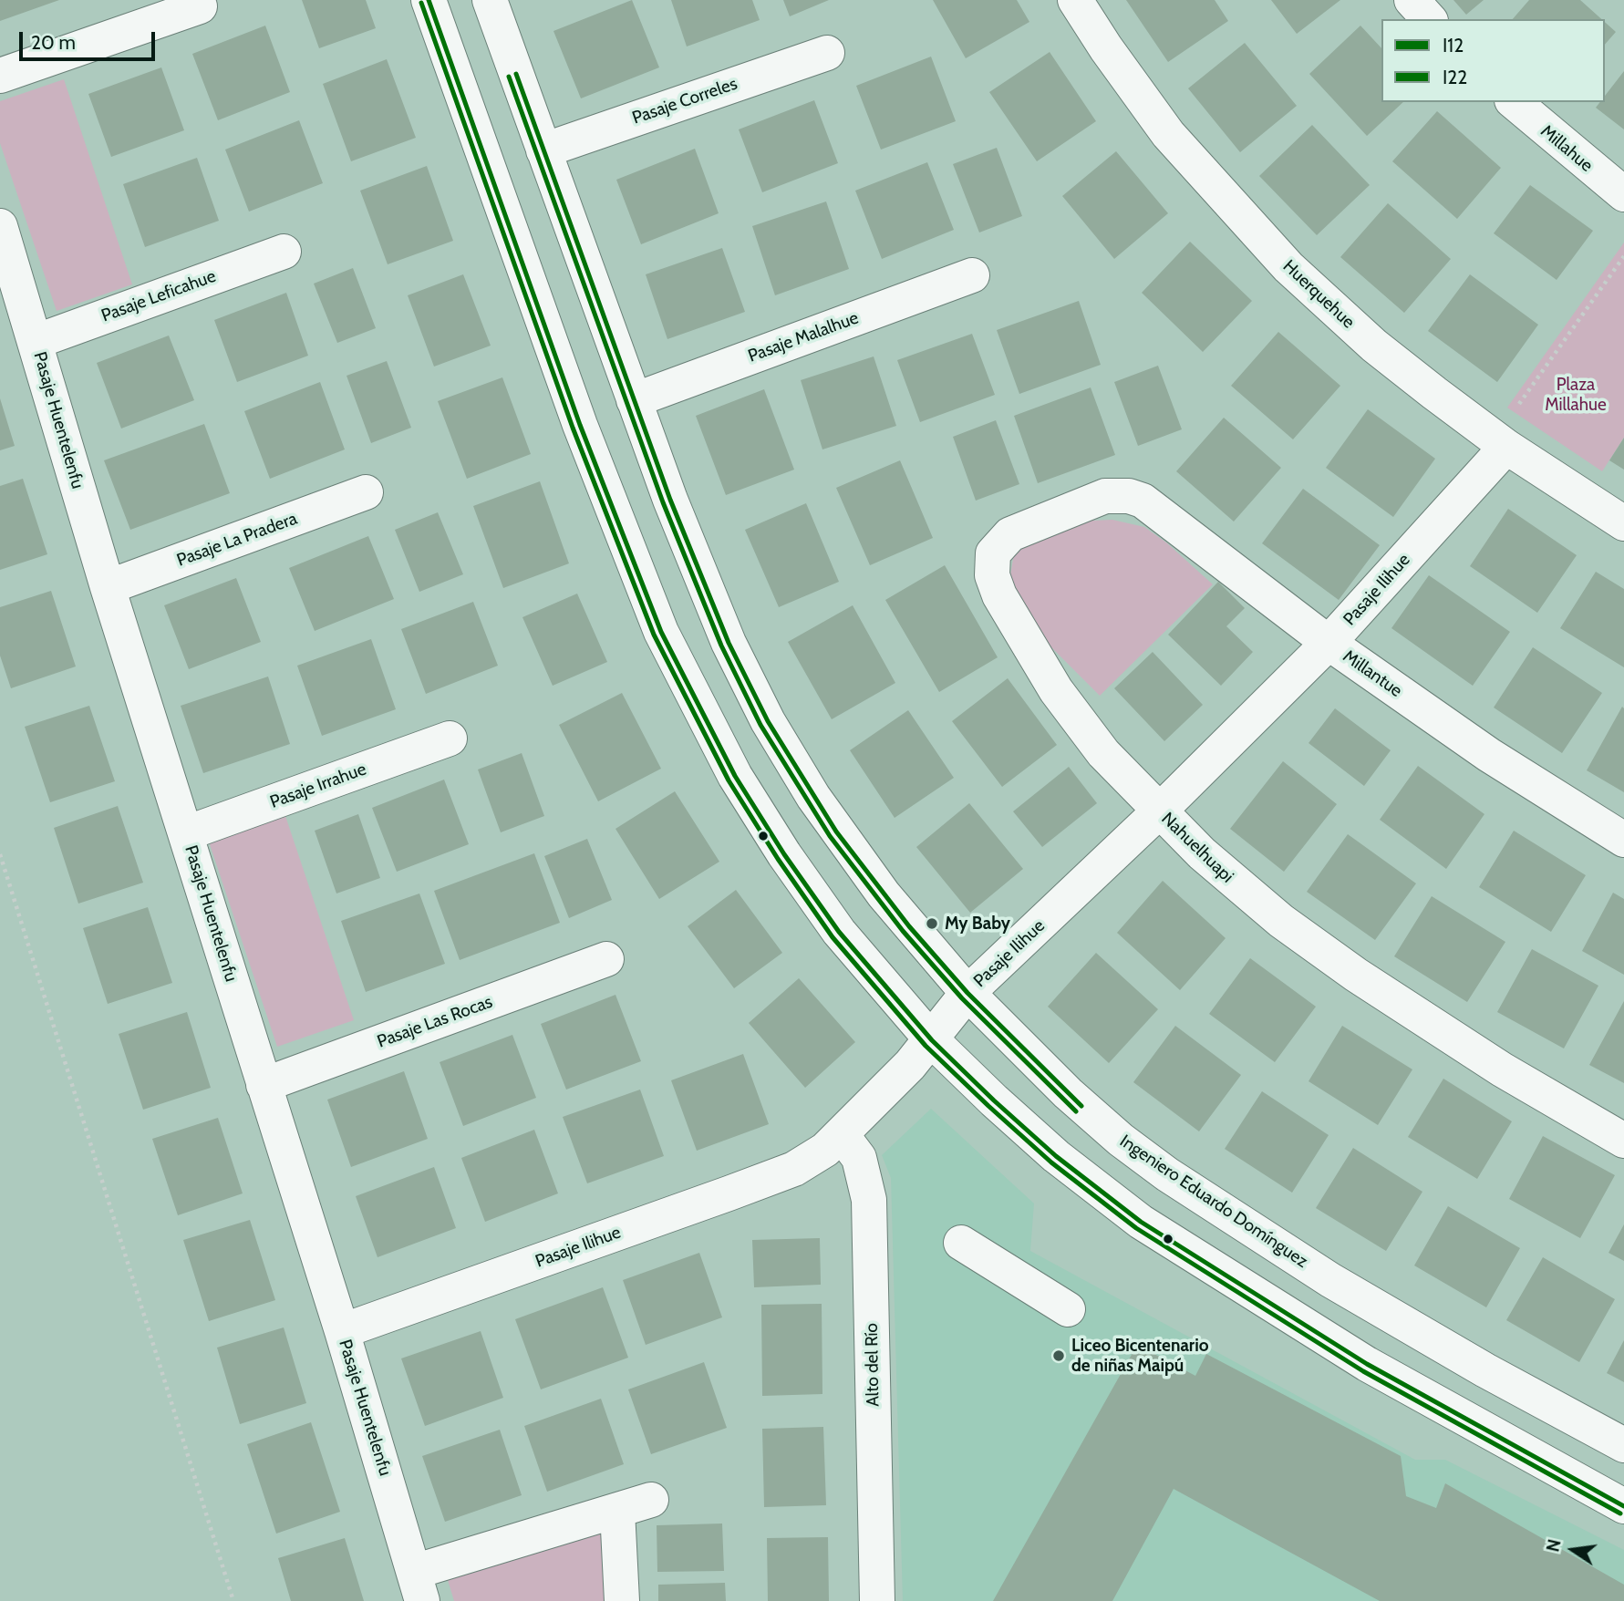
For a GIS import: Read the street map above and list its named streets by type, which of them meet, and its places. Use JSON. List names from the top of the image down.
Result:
{
  "streets": {
    "street": [
      "Pasaje Correles",
      "Millahue",
      "Huerquehue",
      "Pasaje Leficahue",
      "Pasaje Malalhue",
      "Pasaje Huentelenfu",
      "Pasaje La Pradera",
      "Pasaje Ilihue",
      "Millantue",
      "Pasaje Irrahue",
      "Nahuelhuapi",
      "Pasaje Las Rocas",
      "Ingeniero Eduardo Domínguez",
      "Alto del Río"
    ]
  },
  "crossings": [
    ["Pasaje Correles", "Ingeniero Eduardo Domínguez"],
    ["Huerquehue", "Pasaje Ilihue"],
    ["Pasaje Leficahue", "Pasaje Huentelenfu"],
    ["Pasaje Malalhue", "Ingeniero Eduardo Domínguez"],
    ["Pasaje Huentelenfu", "Pasaje La Pradera"],
    ["Pasaje Huentelenfu", "Pasaje Ilihue"],
    ["Pasaje Huentelenfu", "Pasaje Irrahue"],
    ["Pasaje Huentelenfu", "Pasaje Las Rocas"],
    ["Pasaje Ilihue", "Millantue"],
    ["Pasaje Ilihue", "Nahuelhuapi"],
    ["Pasaje Ilihue", "Ingeniero Eduardo Domínguez"],
    ["Pasaje Ilihue", "Alto del Río"],
    ["Millantue", "Nahuelhuapi"]
  ],
  "parks": ["Plaza Millahue"],
  "places": ["My Baby", "Liceo Bicentenario de niñas Maipú"],
  "lines": ["transit line I12", "transit line I22"],
  "legend": ["I12", "I22"],
  "scale_bar": "20 m",
  "north": "left"
}
